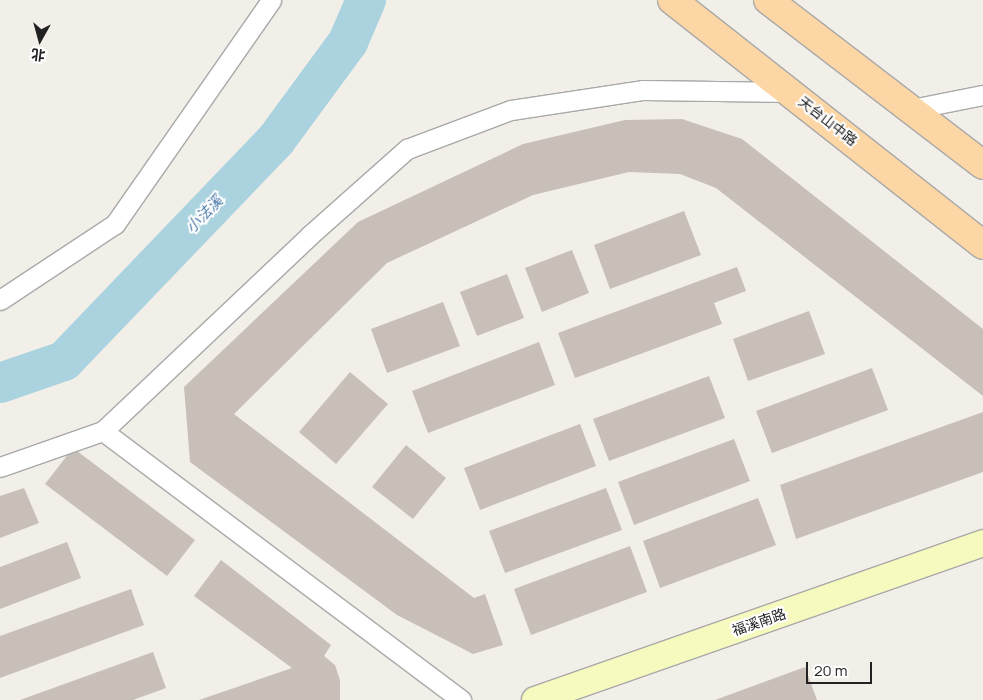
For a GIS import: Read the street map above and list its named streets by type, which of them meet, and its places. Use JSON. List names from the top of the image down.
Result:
{
  "streets": {
    "main road": ["天台山中路", "福溪南路"]
  },
  "water": ["小法溪"],
  "scale_bar": "20 m",
  "north": "bottom"
}
